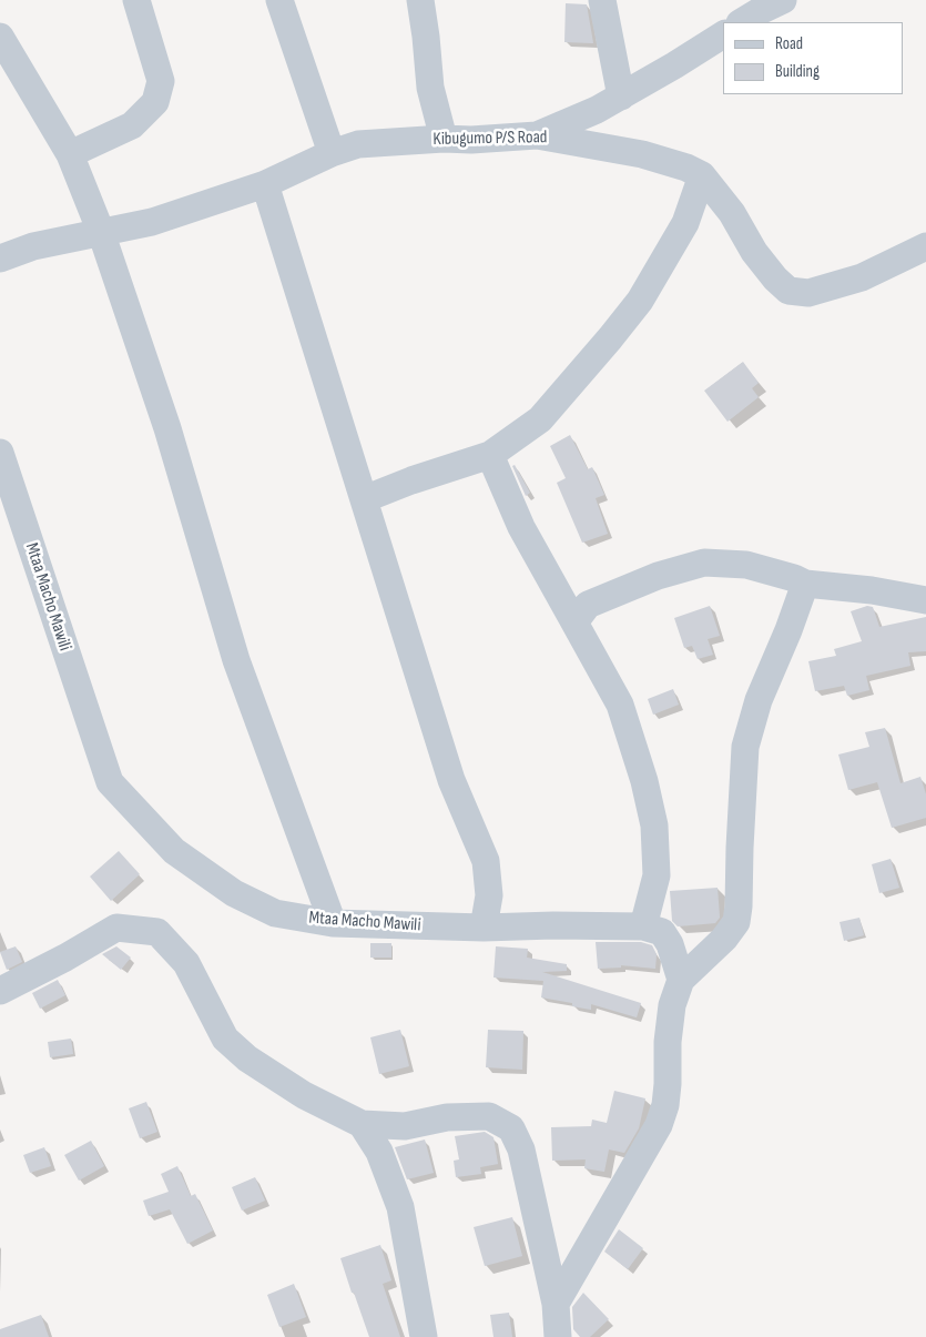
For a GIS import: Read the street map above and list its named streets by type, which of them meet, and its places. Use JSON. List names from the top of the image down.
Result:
{
  "streets": {
    "street": ["Kibugumo P/S Road", "Mtaa Macho Mawili"]
  },
  "legend": ["Road", "Building"]
}
